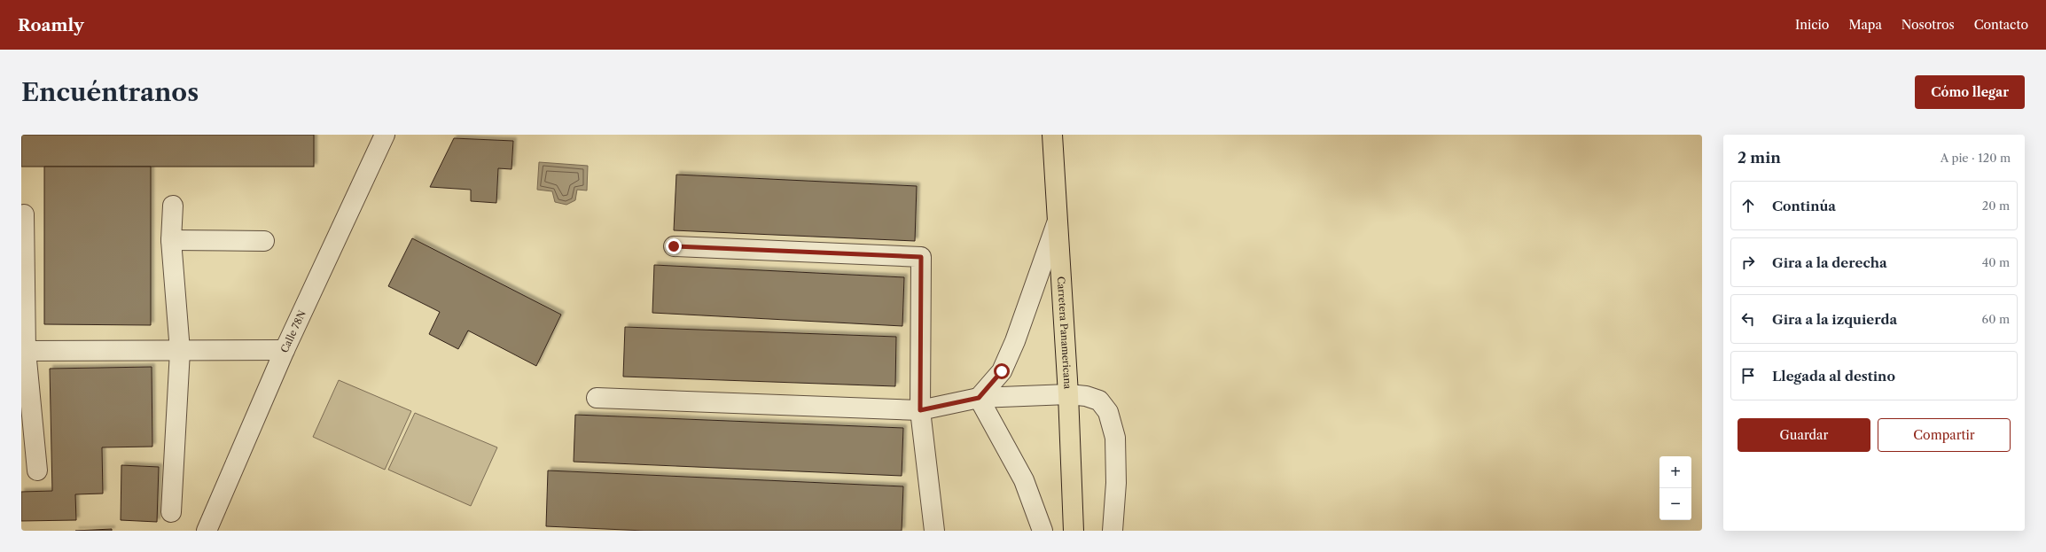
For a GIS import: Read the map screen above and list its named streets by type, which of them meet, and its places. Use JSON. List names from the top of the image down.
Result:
{
  "streets": {
    "highway": ["Carretera Panamericana"],
    "street": ["Calle 78N"]
  },
  "page": {
    "header": "Roamly",
    "nav": [
      "Inicio",
      "Mapa",
      "Nosotros",
      "Contacto"
    ],
    "buttons": [
      "Cómo llegar",
      ["Guardar", "Compartir"]
    ],
    "title": "Encuéntranos",
    "heading": ["2 min", "A pie · 120 m"],
    "list": [
      ["Continúa", "20 m"],
      ["Gira a la derecha", "40 m"],
      ["Gira a la izquierda", "60 m"],
      "Llegada al destino"
    ],
    "map_buttons": ["+", "−"]
  }
}
